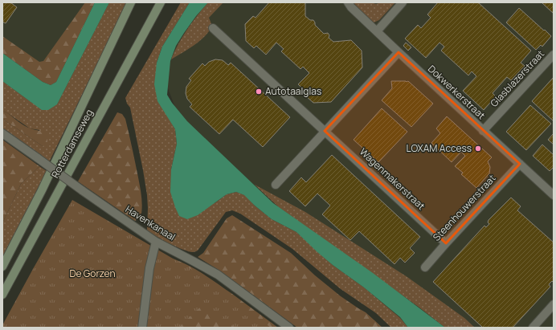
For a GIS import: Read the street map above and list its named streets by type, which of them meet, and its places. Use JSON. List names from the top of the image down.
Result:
{
  "streets": {
    "main road": ["Rotterdamseweg"],
    "street": [
      "Glasblazerstraat",
      "Dokwerkerstraat",
      "Wagenmakerstraat",
      "Steenhouwerstraat",
      "Havenkanaal"
    ]
  },
  "crossings": [
    ["Glasblazerstraat", "Dokwerkerstraat"],
    ["Dokwerkerstraat", "Steenhouwerstraat"],
    ["Wagenmakerstraat", "Steenhouwerstraat"]
  ],
  "parks": ["De Gorzen"],
  "places": ["Autotaalglas", "LOXAM Access"]
}
